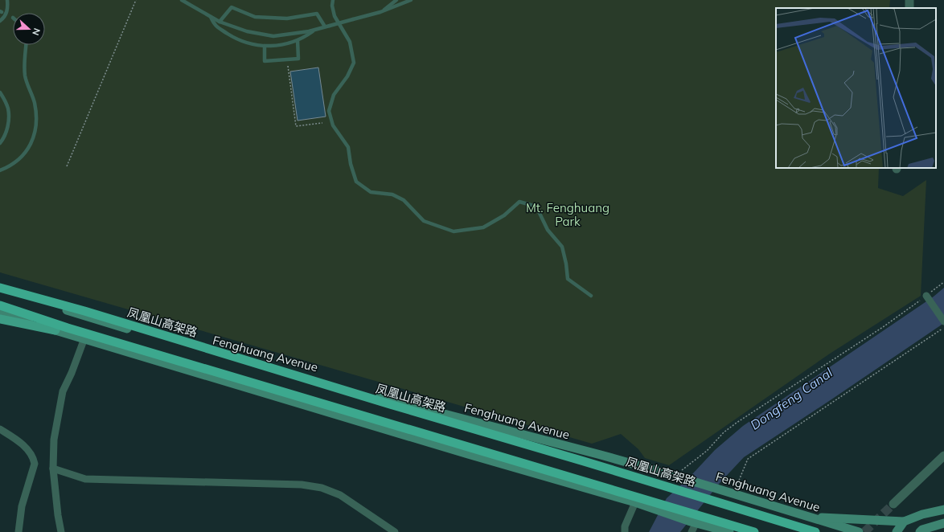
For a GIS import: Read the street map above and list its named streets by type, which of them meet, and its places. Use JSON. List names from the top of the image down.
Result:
{
  "streets": {
    "highway": ["凤凰山高架路"],
    "main road": ["Fenghuang Avenue"]
  },
  "crossings": [
    ["凤凰山高架路", "Fenghuang Avenue"]
  ],
  "water": ["Dongfeng Canal"],
  "parks": ["Mt. Fenghuang Park"],
  "north": "right"
}
